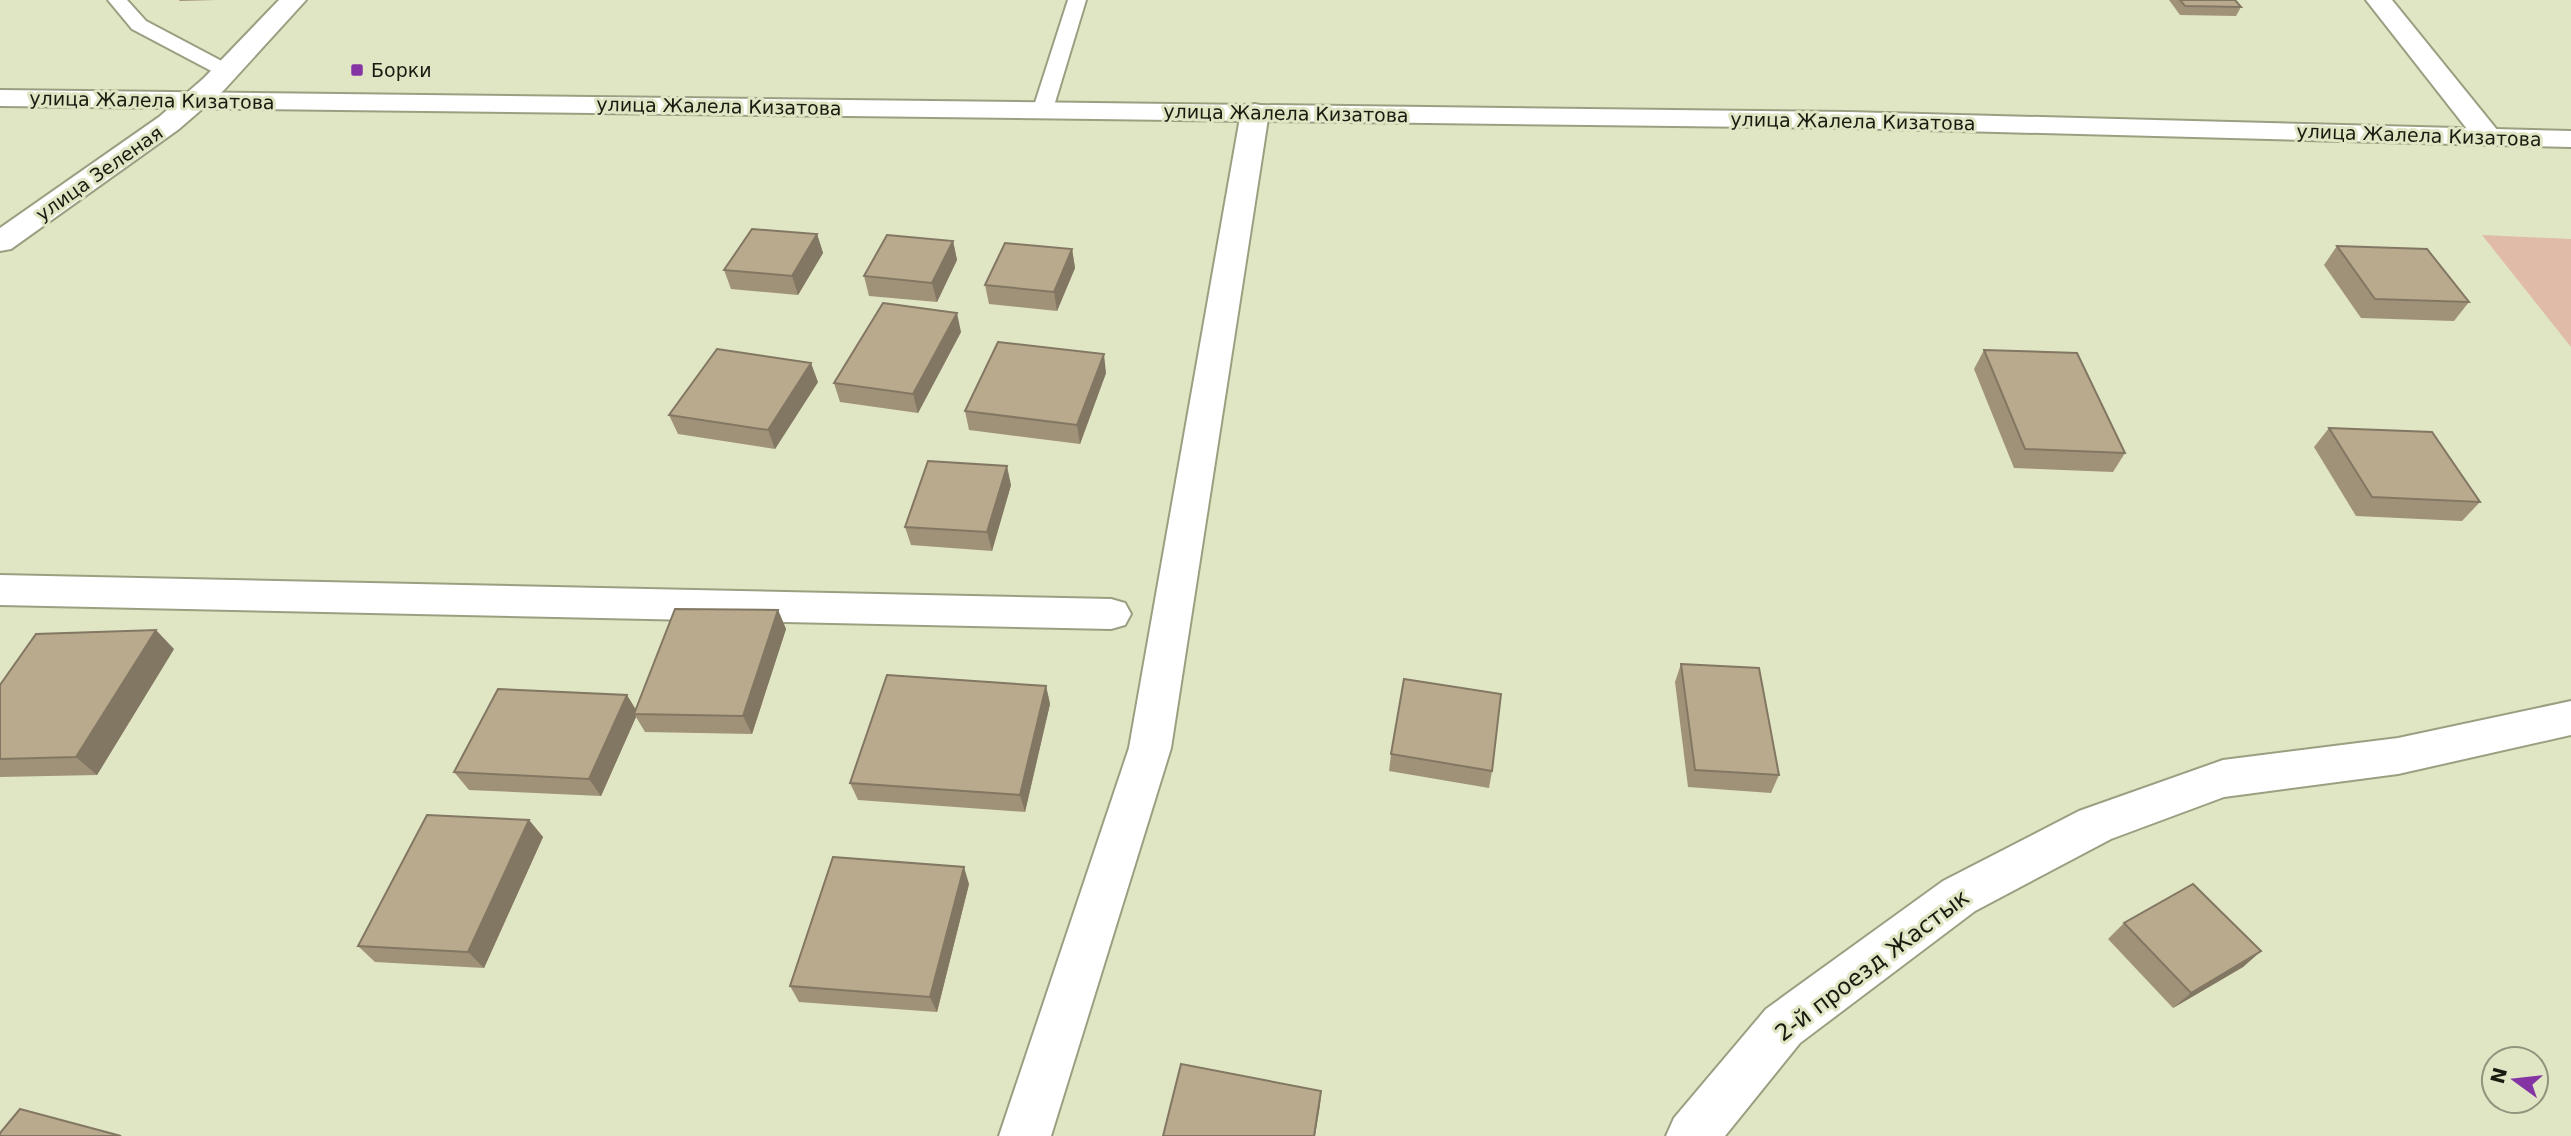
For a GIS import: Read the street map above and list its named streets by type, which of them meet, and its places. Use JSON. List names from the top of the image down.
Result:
{
  "streets": {
    "street": ["улица Жалела Кизатова", "улица Зеленая", "2-й проезд Жастык"]
  },
  "crossings": [
    ["улица Жалела Кизатова", "улица Зеленая"]
  ],
  "places": {
    "transit": ["Борки"]
  },
  "north": "left"
}
